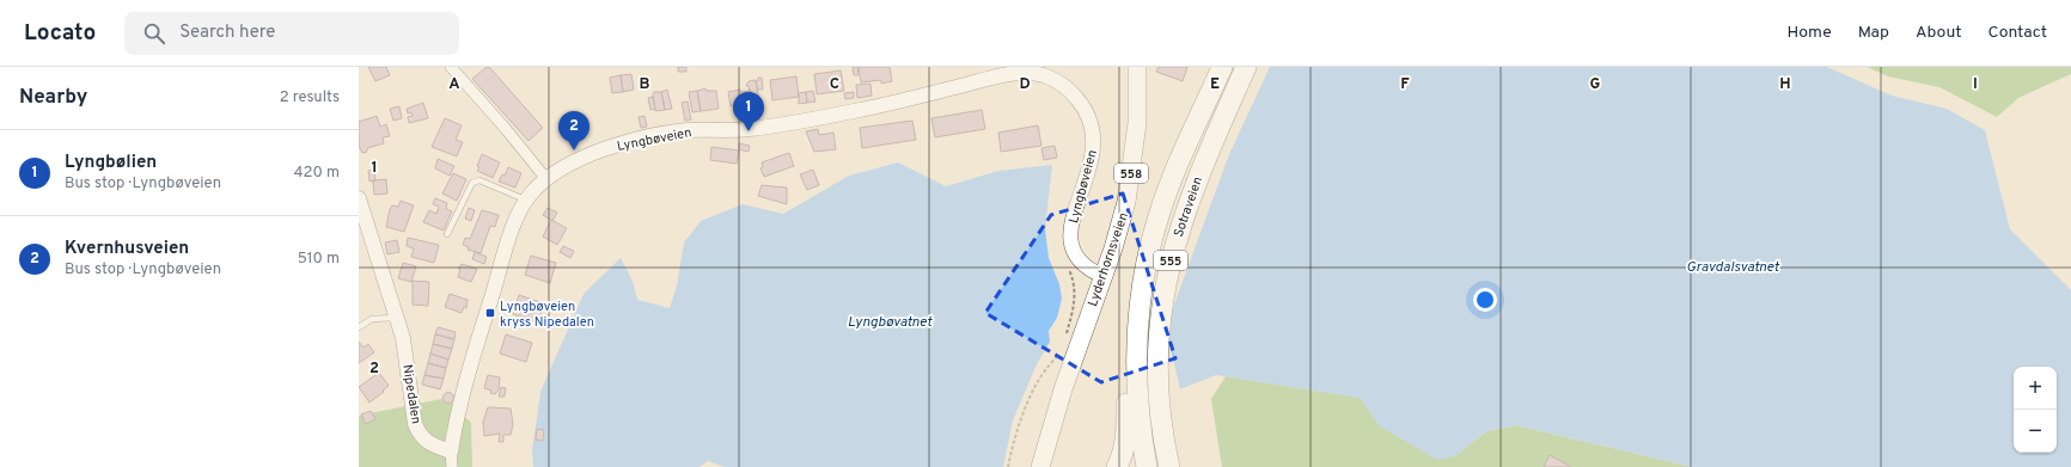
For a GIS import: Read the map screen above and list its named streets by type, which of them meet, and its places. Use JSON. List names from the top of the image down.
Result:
{
  "streets": {
    "highway": ["Sotraveien", "555"],
    "main road": ["558", "Lyderhornsveien"],
    "street": ["Lyngbøveien", "Nipedalen"]
  },
  "crossings": [
    ["Lyngbøveien", "Nipedalen"],
    ["Sotraveien", "555"]
  ],
  "water": ["Gravdalsvatnet", "Lyngbøvatnet"],
  "places": {
    "transit": ["Lyngbøveien kryss Nipedalen"]
  },
  "page": {
    "header": "Locato",
    "search": "Search here",
    "nav": [
      "Home",
      "Map",
      "About",
      "Contact"
    ],
    "heading": ["Nearby", "2 results"],
    "pins": ["1", "2"],
    "list": [
      {
        "mark": "1",
        "name": "Lyngbølien",
        "note": "Bus stop · Lyngbøveien",
        "value": "420 m"
      },
      {
        "mark": "2",
        "name": "Kvernhusveien",
        "note": "Bus stop · Lyngbøveien",
        "value": "510 m"
      }
    ],
    "map_buttons": ["+", "−"]
  },
  "grid": {
    "columns": [
      "A",
      "B",
      "C",
      "D",
      "E",
      "F",
      "G",
      "H",
      "I"
    ],
    "rows": ["1", "2"]
  }
}
